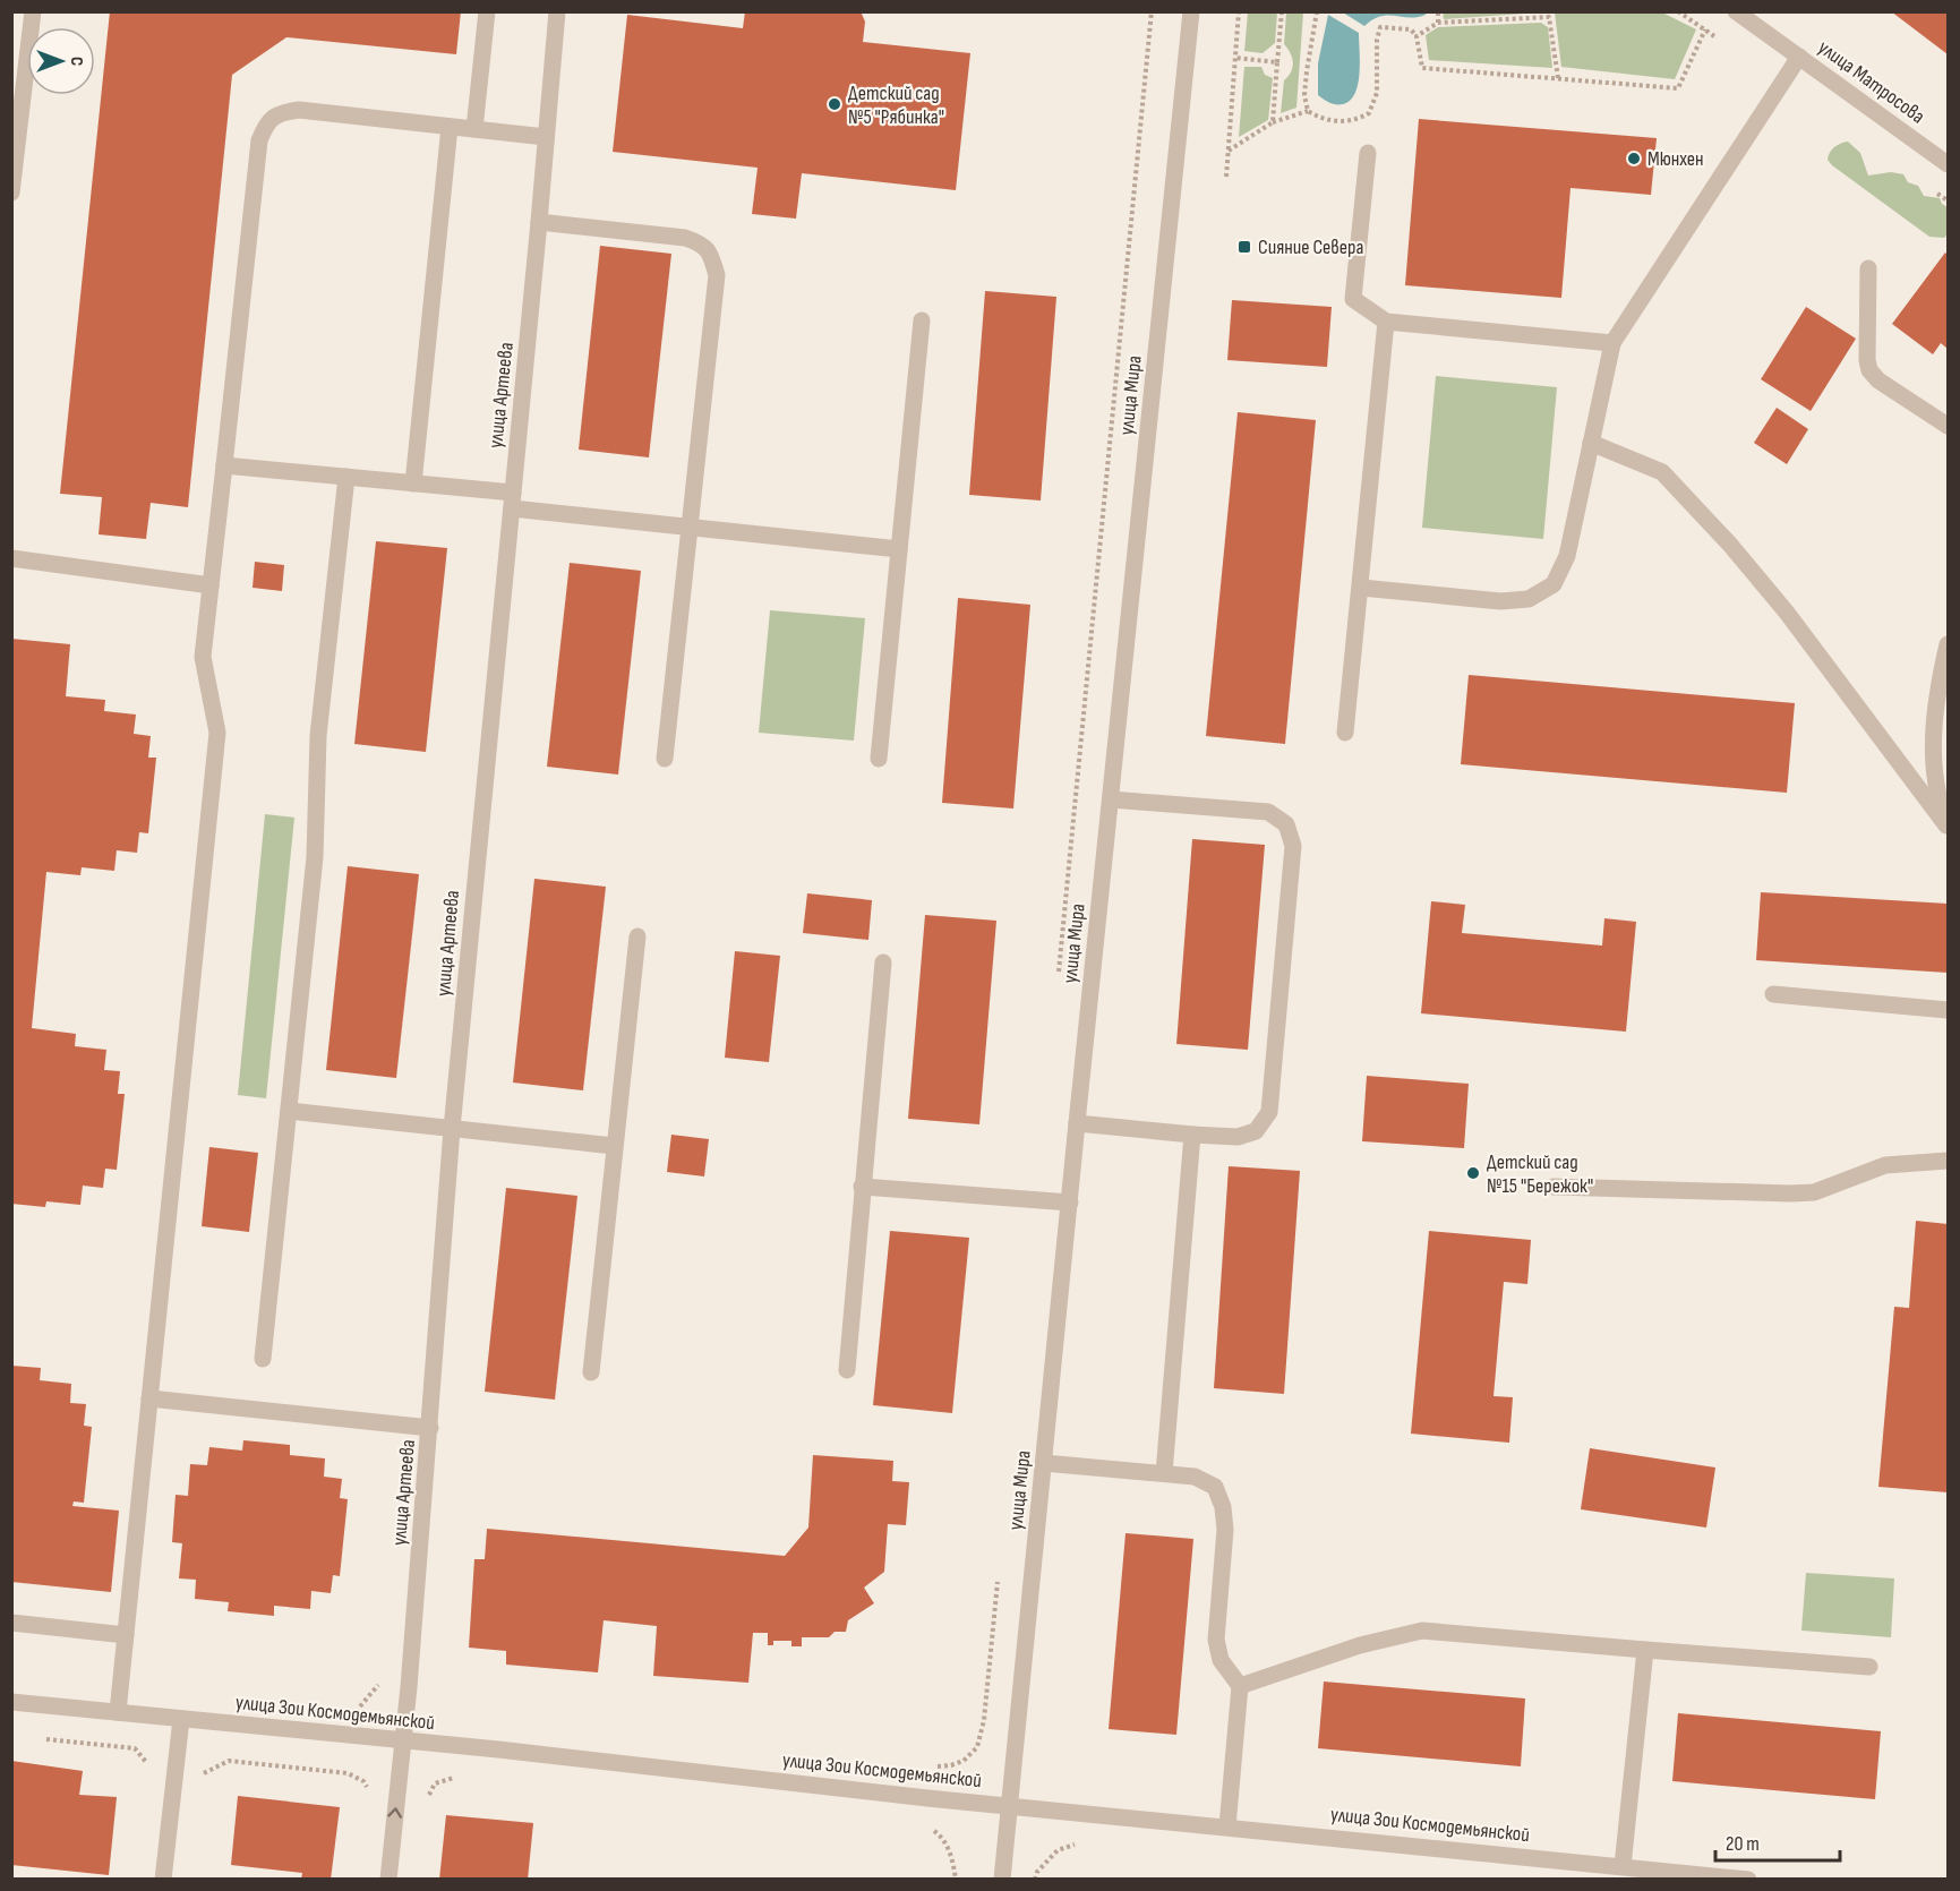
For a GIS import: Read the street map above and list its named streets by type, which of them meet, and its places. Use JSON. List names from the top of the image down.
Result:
{
  "streets": {
    "street": [
      "улица Матросова",
      "улица Артеева",
      "улица Мира",
      "улица Зои Космодемьянской"
    ]
  },
  "crossings": [
    ["улица Артеева", "улица Зои Космодемьянской"],
    ["улица Мира", "улица Зои Космодемьянской"]
  ],
  "places": {
    "other": ["Детский сад №5 \"Рябинка\"", "Мюнхен", "Детский сад №15 \"Бережок\""],
    "transit": ["Сияние Cевера"]
  },
  "scale_bar": "20 m",
  "north": "right"
}
